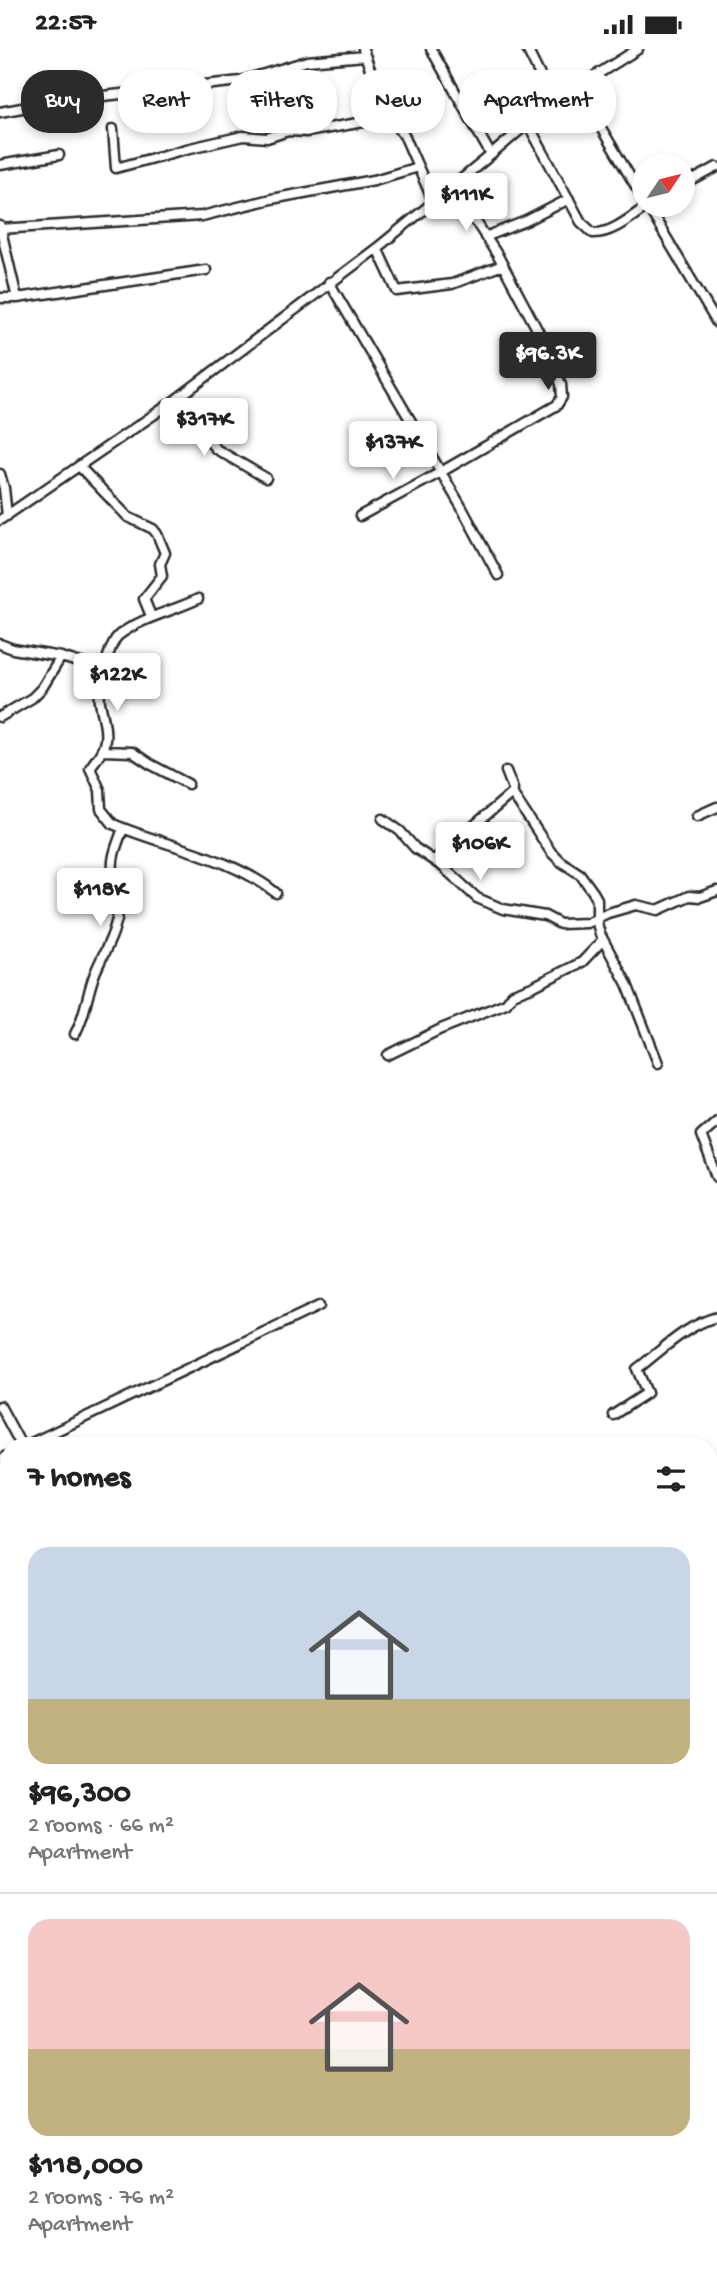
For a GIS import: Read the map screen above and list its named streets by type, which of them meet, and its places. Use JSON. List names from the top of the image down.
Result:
{
  "north": "top right",
  "page": {
    "status": "22:57",
    "chip": [
      "Buy",
      "Rent",
      "Filters",
      "New",
      "Apartment"
    ],
    "price": [
      "$111K",
      "$96.3K",
      "$317K",
      "$137K",
      "$122K",
      "$106K",
      "$118K"
    ],
    "heading": "7 homes",
    "list": [
      {
        "name": "$96,300",
        "note": "2 rooms · 66 m² · Apartment"
      },
      {
        "name": "$118,000",
        "note": "2 rooms · 76 m² · Apartment"
      }
    ]
  }
}
